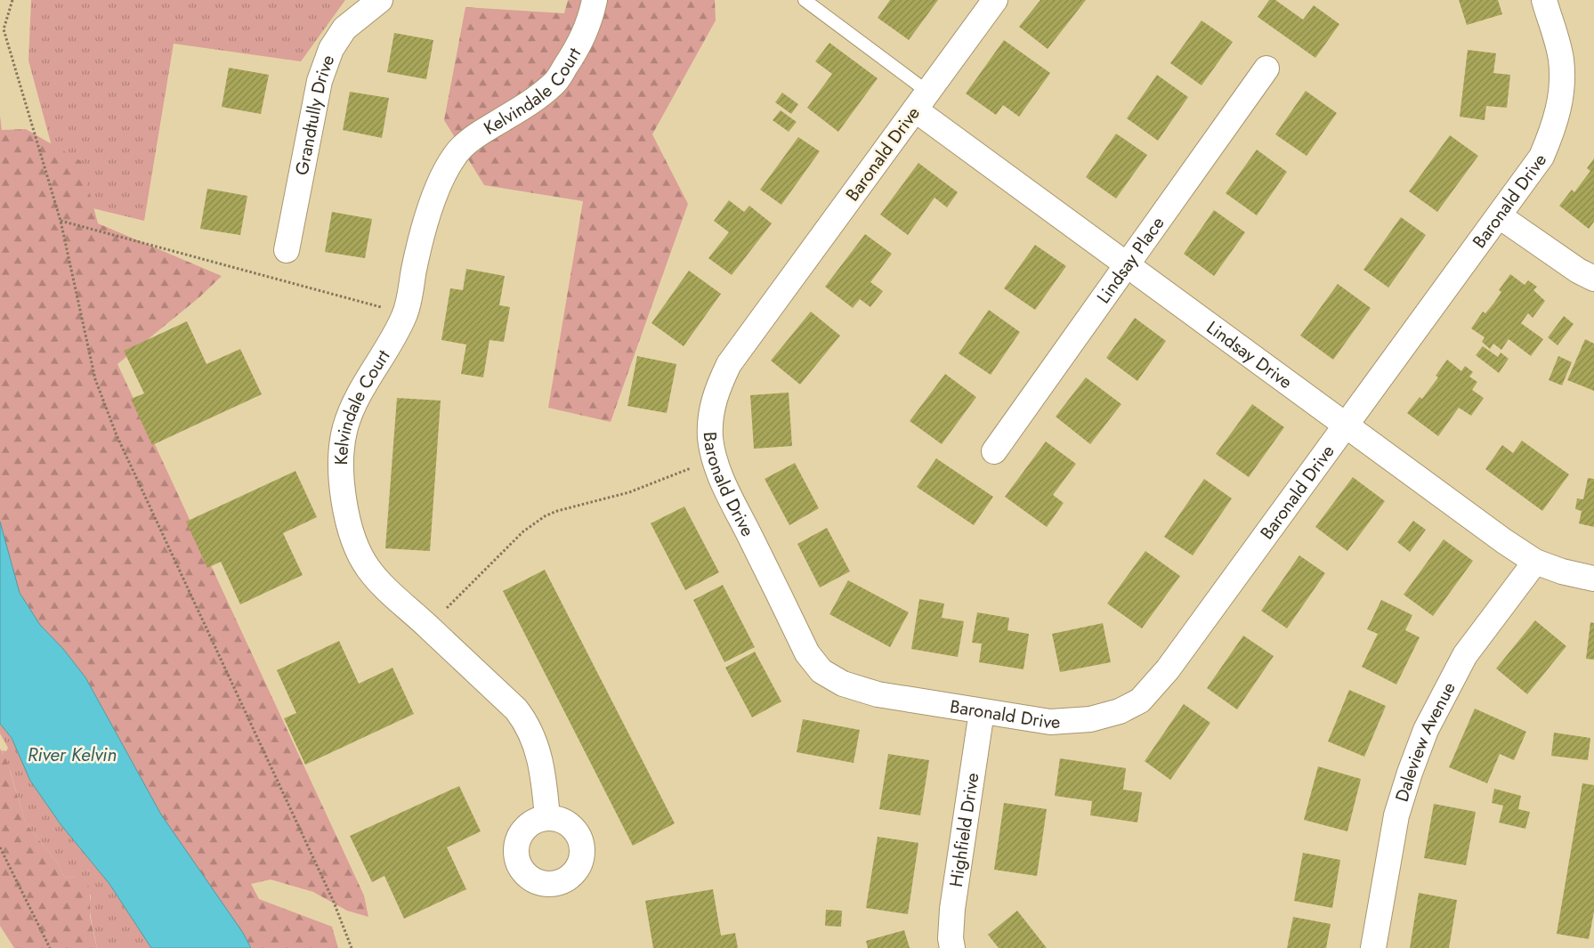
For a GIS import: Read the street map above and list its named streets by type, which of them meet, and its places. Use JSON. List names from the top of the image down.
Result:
{
  "streets": {
    "street": [
      "Kelvindale Court",
      "Grandtully Drive",
      "Baronald Drive",
      "Lindsay Place",
      "Lindsay Drive",
      "Daleview Avenue",
      "Highfield Drive"
    ]
  },
  "crossings": [
    ["Baronald Drive", "Lindsay Drive"],
    ["Baronald Drive", "Highfield Drive"],
    ["Lindsay Place", "Lindsay Drive"],
    ["Lindsay Drive", "Daleview Avenue"]
  ],
  "water": ["River Kelvin"]
}
